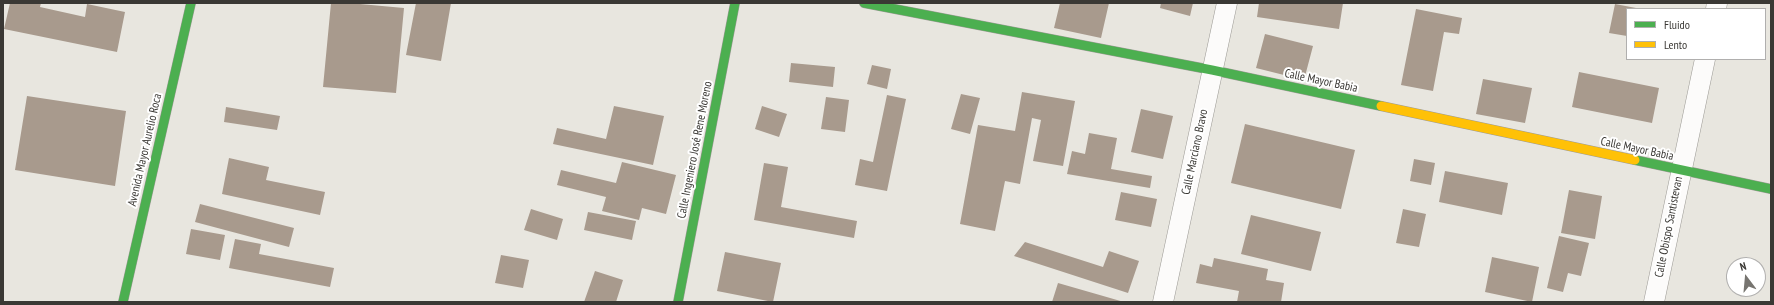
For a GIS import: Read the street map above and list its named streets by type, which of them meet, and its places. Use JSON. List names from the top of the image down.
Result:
{
  "streets": {
    "street": [
      "Calle Mayor Babia",
      "Avenida Mayor Aurelio Roca",
      "Calle Ingeniero José Rene Moreno",
      "Calle Marciano Bravo",
      "Calle Obispo Santistevan"
    ]
  },
  "crossings": [
    ["Calle Mayor Babia", "Calle Marciano Bravo"],
    ["Calle Mayor Babia", "Calle Obispo Santistevan"]
  ],
  "legend": ["Fluido", "Lento"],
  "north": "top"
}
